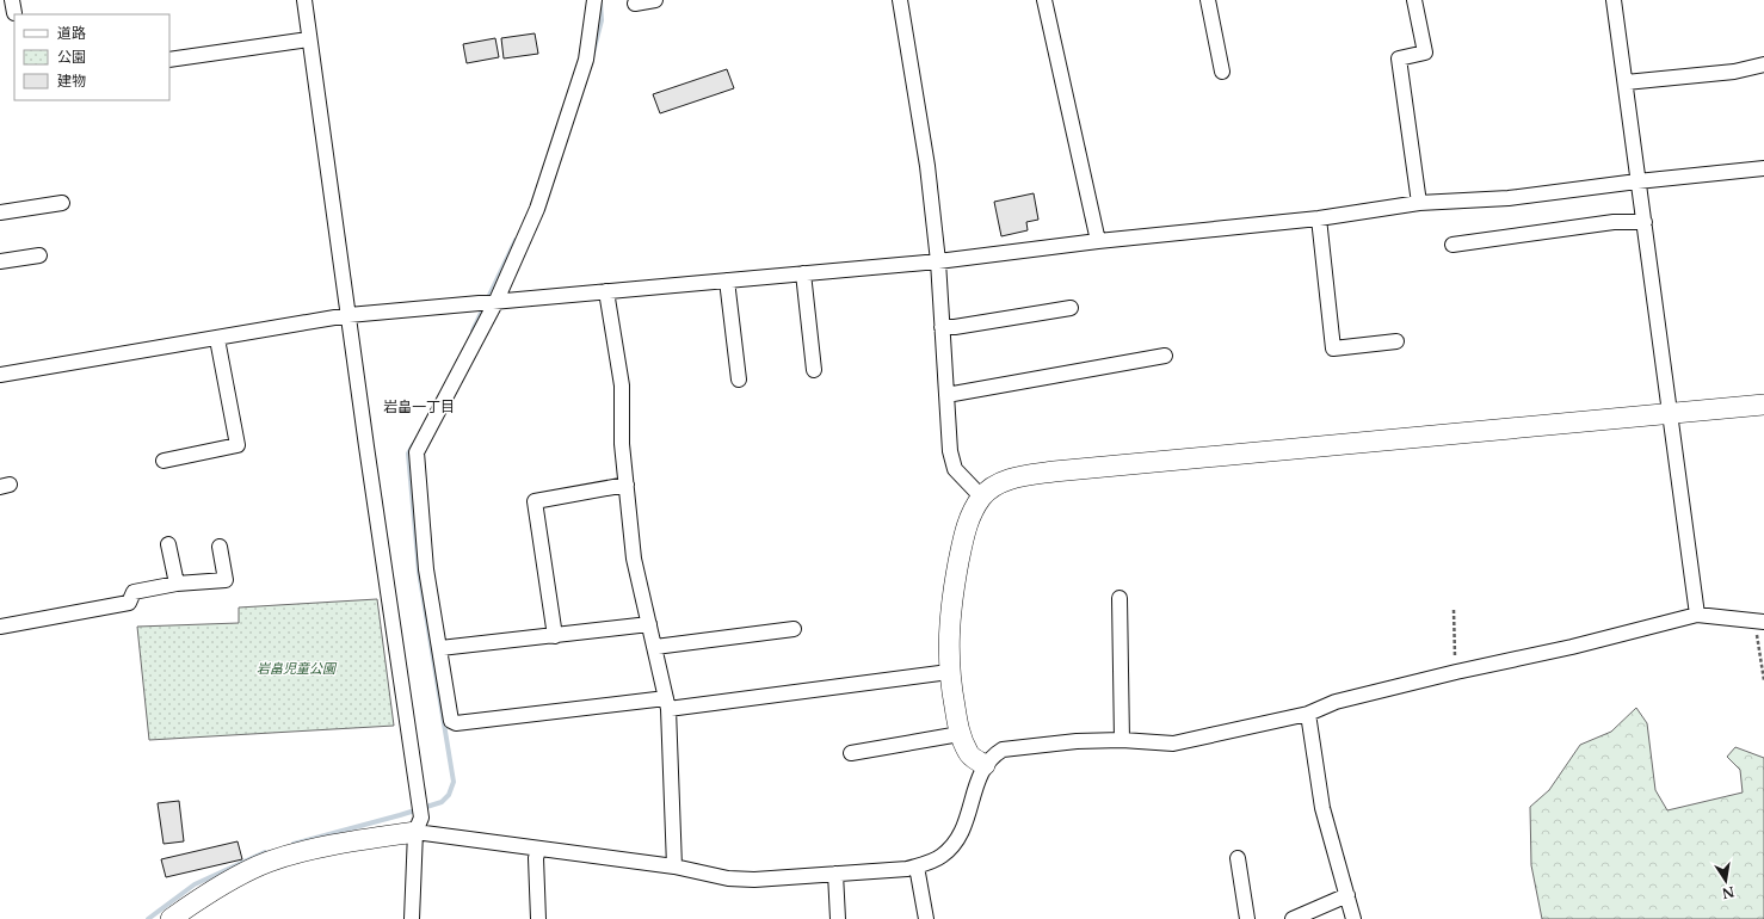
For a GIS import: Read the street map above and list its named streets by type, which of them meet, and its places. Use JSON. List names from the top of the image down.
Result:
{
  "districts": ["岩畠一丁目"],
  "parks": ["岩畠児童公園"],
  "legend": ["道路", "公園", "建物"],
  "north": "bottom"
}
